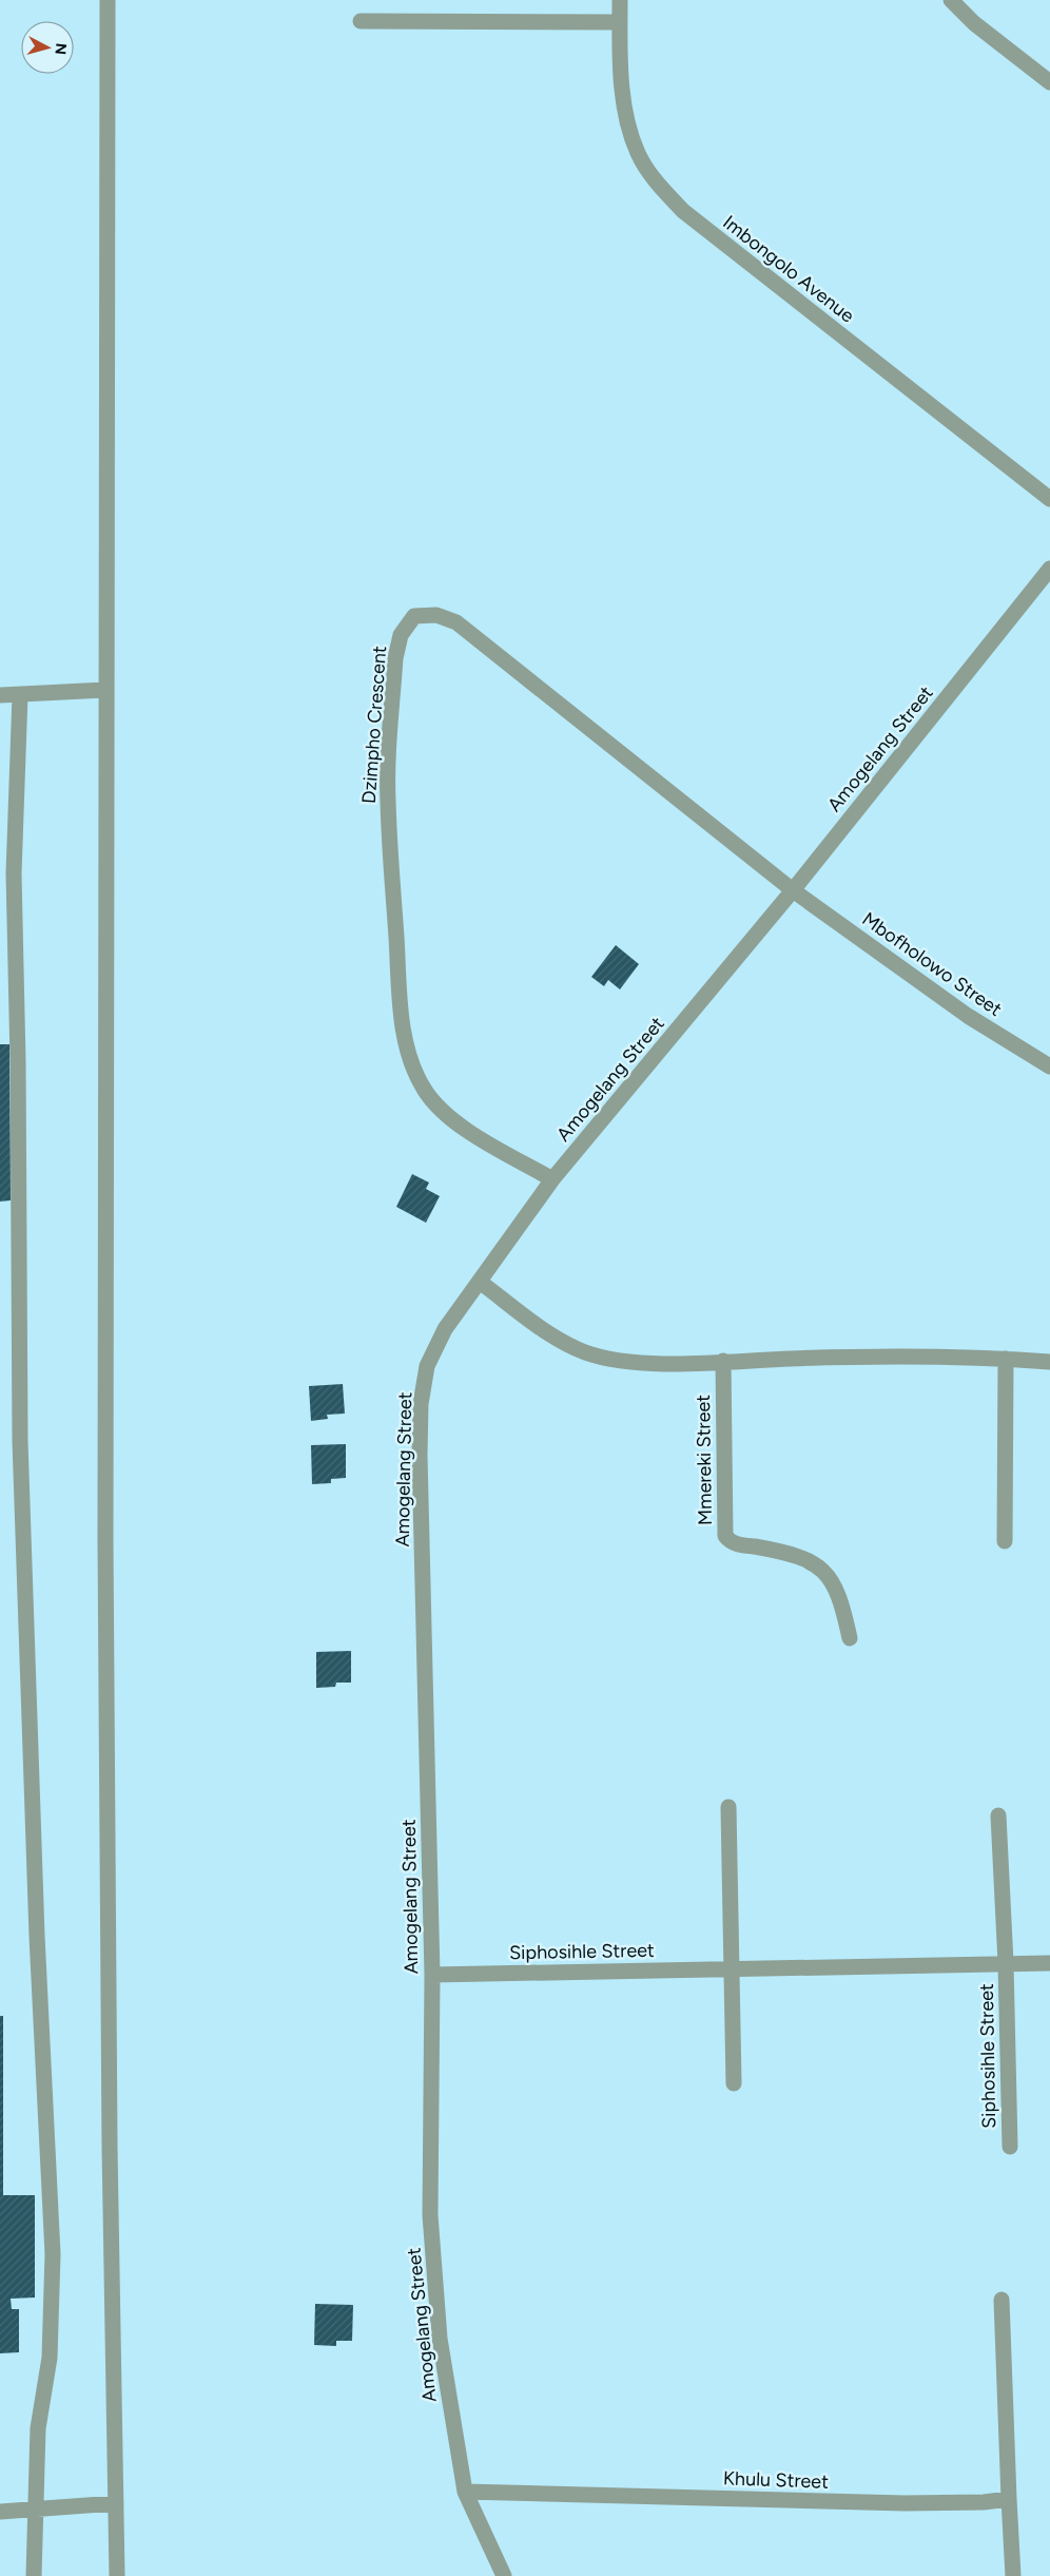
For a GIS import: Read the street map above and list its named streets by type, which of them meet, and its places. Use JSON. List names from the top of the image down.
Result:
{
  "streets": {
    "street": [
      "Imbongolo Avenue",
      "Dzimpho Crescent",
      "Amogelang Street",
      "Mbofholowo Street",
      "Mmereki Street",
      "Siphosihle Street",
      "Khulu Street"
    ]
  },
  "crossings": [
    ["Dzimpho Crescent", "Amogelang Street"],
    ["Dzimpho Crescent", "Mbofholowo Street"],
    ["Amogelang Street", "Mbofholowo Street"],
    ["Amogelang Street", "Siphosihle Street"],
    ["Amogelang Street", "Khulu Street"]
  ],
  "north": "right"
}
